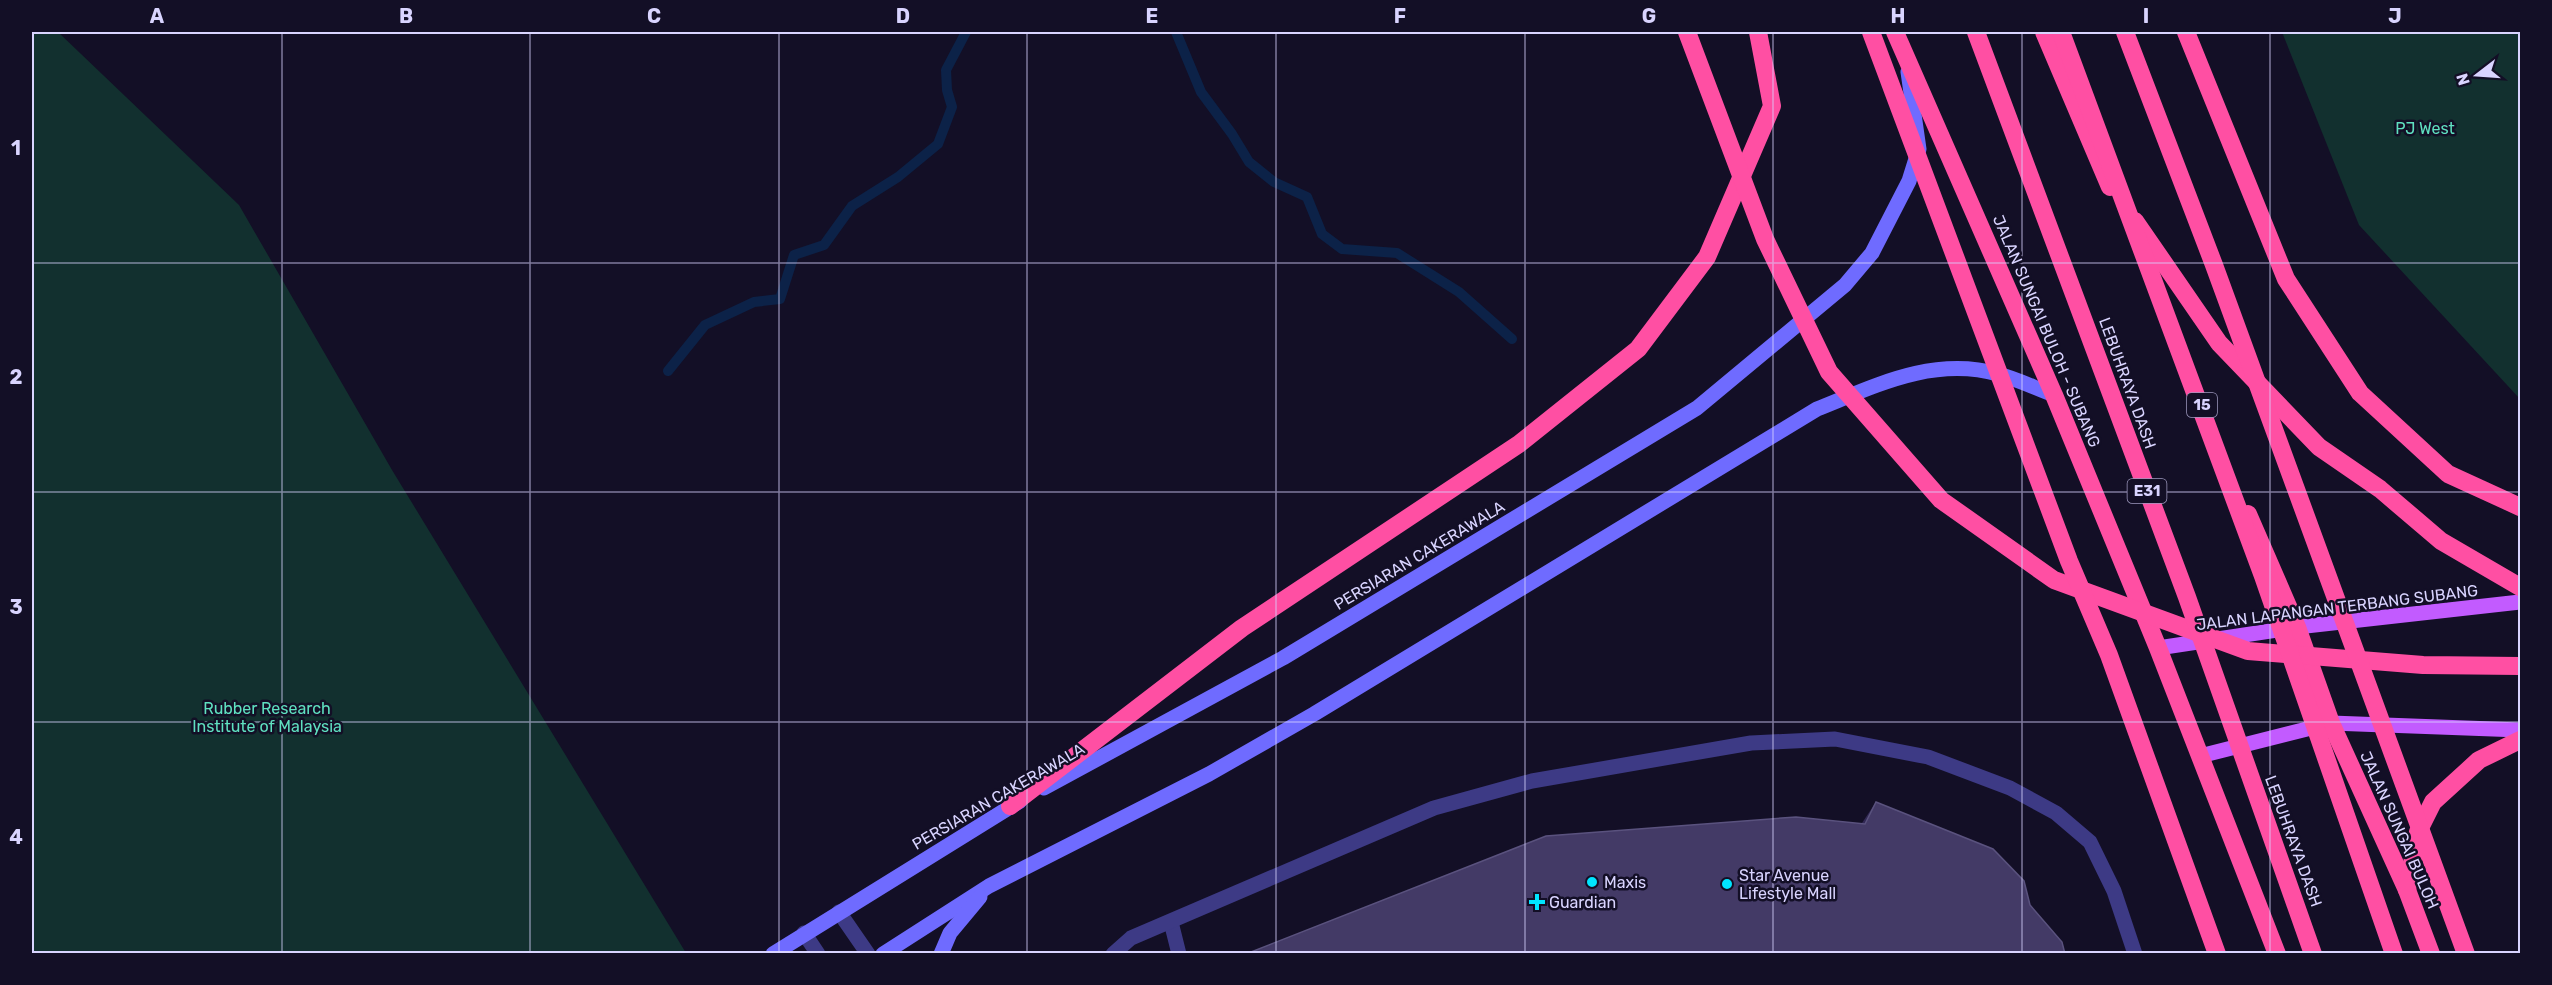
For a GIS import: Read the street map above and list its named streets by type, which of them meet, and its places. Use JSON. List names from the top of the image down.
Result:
{
  "streets": {
    "highway": [
      "JALAN SUNGAI BULOH - SUBANG",
      "LEBUHRAYA DASH",
      "15",
      "E31",
      "JALAN SUNGAI BULOH"
    ],
    "main road": ["JALAN LAPANGAN TERBANG SUBANG"],
    "street": ["PERSIARAN CAKERAWALA"]
  },
  "crossings": [
    ["JALAN SUNGAI BULOH - SUBANG", "PERSIARAN CAKERAWALA"],
    ["JALAN SUNGAI BULOH - SUBANG", "JALAN LAPANGAN TERBANG SUBANG"],
    ["15", "JALAN LAPANGAN TERBANG SUBANG"],
    ["15", "JALAN SUNGAI BULOH"]
  ],
  "parks": ["PJ West", "Rubber Research Institute of Malaysia"],
  "places": {
    "other": ["Maxis", "Star Avenue Lifestyle Mall"],
    "health": ["Guardian"]
  },
  "north": "left",
  "grid": {
    "columns": [
      "A",
      "B",
      "C",
      "D",
      "E",
      "F",
      "G",
      "H",
      "I",
      "J"
    ],
    "rows": [
      "1",
      "2",
      "3",
      "4"
    ]
  }
}
